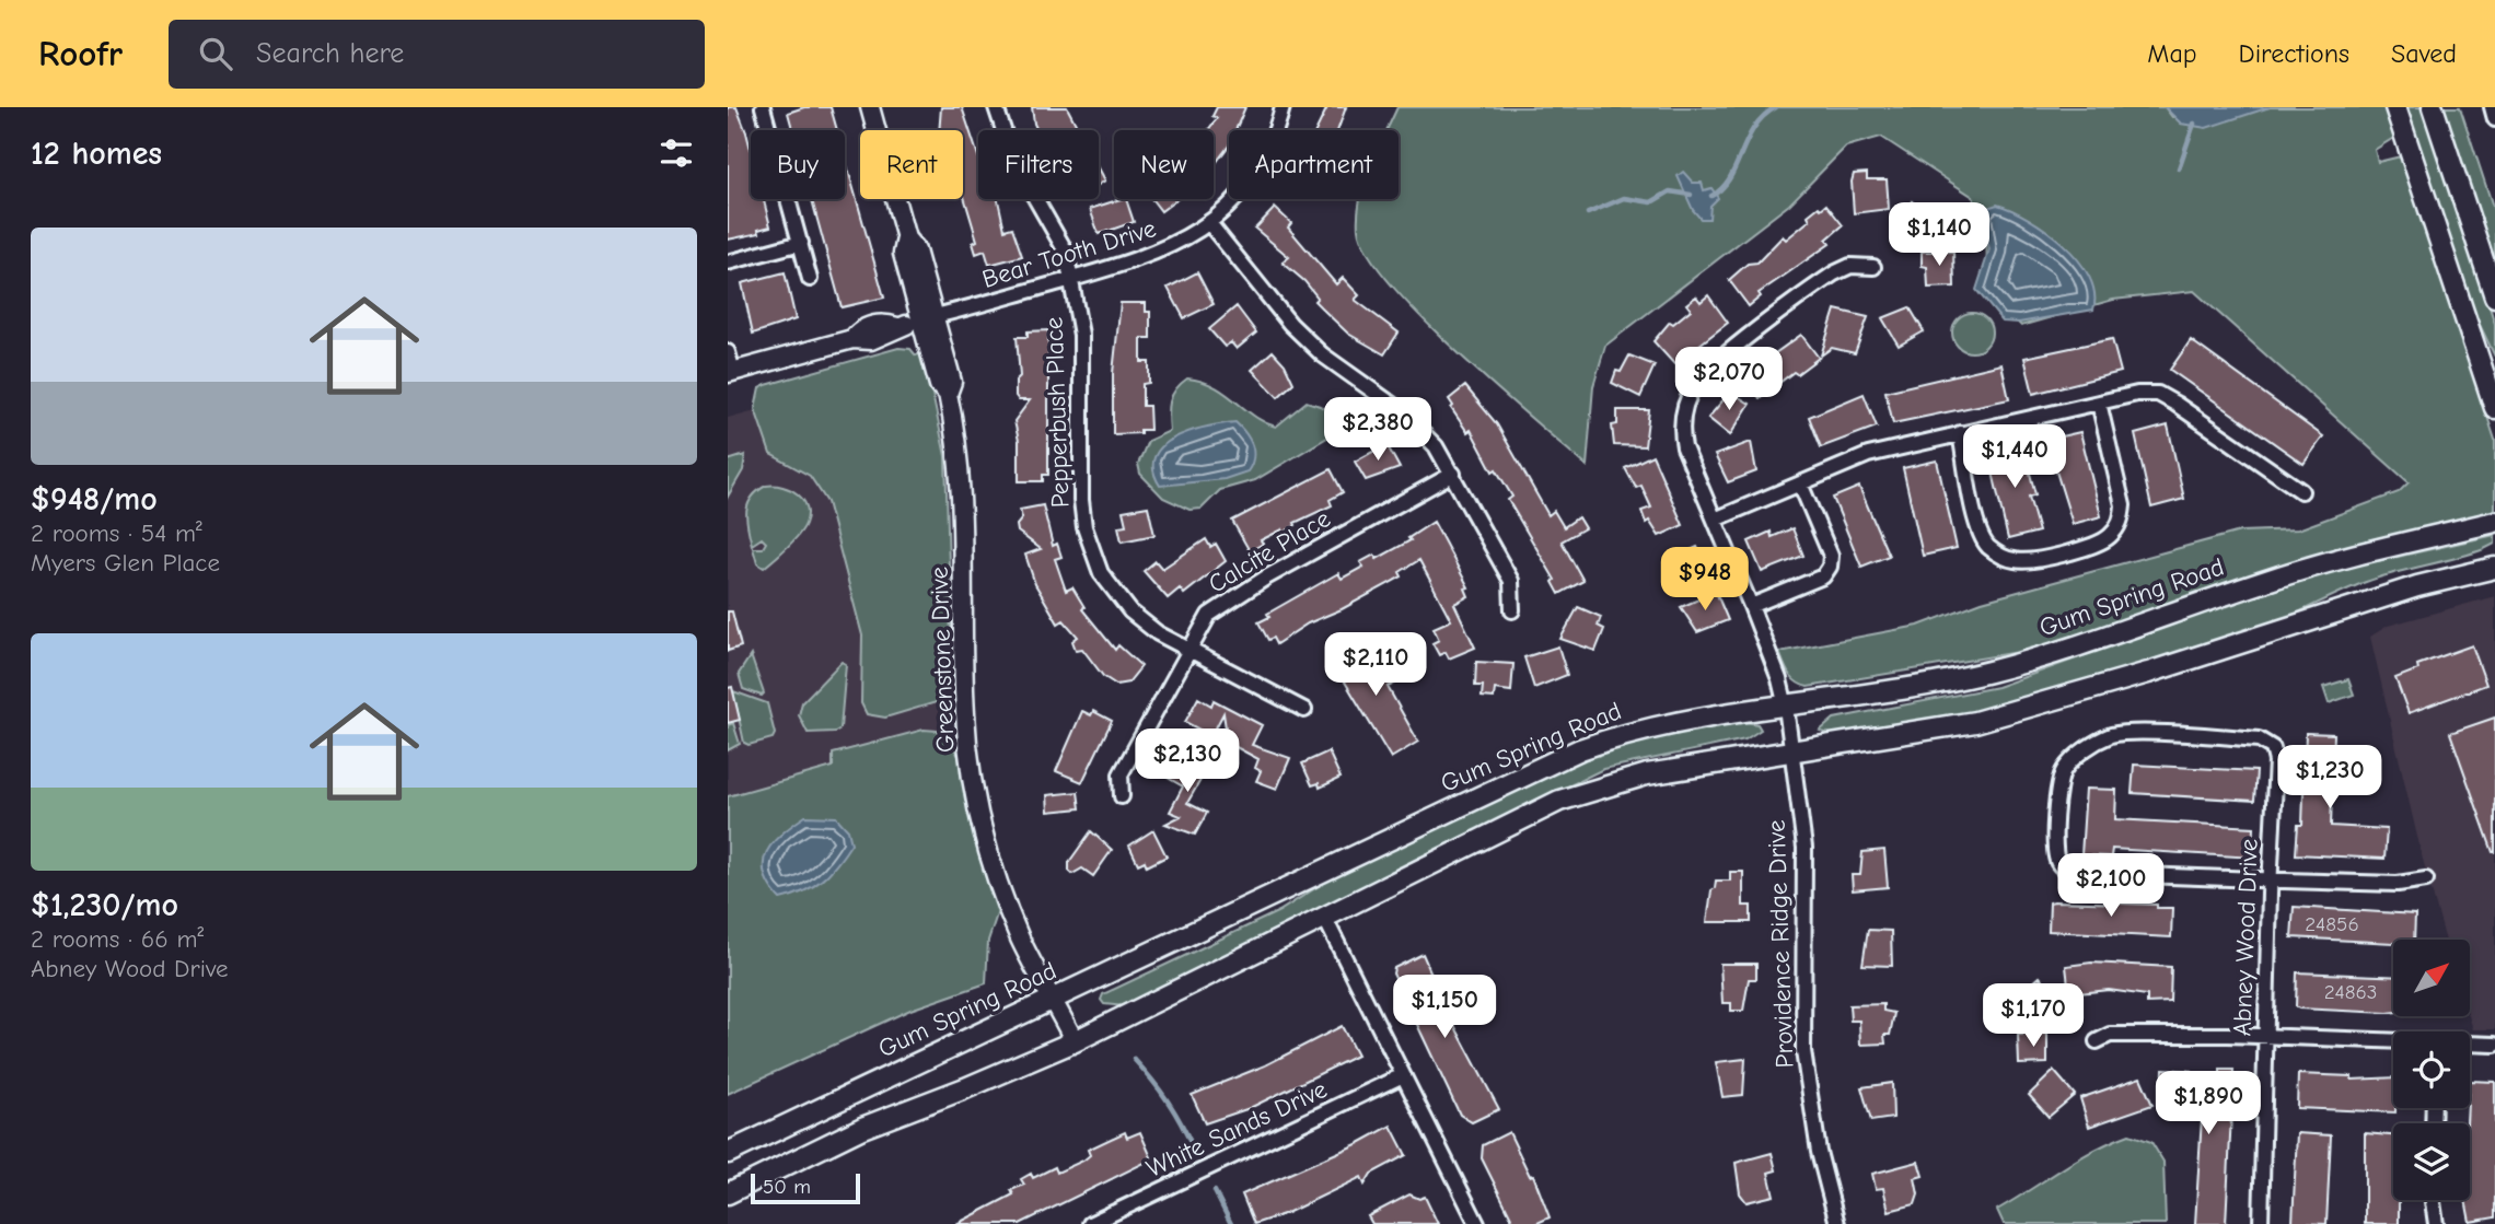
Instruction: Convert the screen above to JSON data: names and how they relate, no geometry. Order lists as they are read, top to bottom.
{
  "streets": {
    "main road": ["Gum Spring Road"],
    "street": [
      "Bear Tooth Drive",
      "Pepperbush Place",
      "Calcite Place",
      "Greenstone Drive",
      "Abney Wood Drive",
      "Providence Ridge Drive",
      "White Sands Drive"
    ]
  },
  "crossings": [
    ["Bear Tooth Drive", "Pepperbush Place"],
    ["Bear Tooth Drive", "Greenstone Drive"],
    ["Pepperbush Place", "Calcite Place"],
    ["Gum Spring Road", "Greenstone Drive"],
    ["Gum Spring Road", "Providence Ridge Drive"]
  ],
  "house_numbers": ["24856", "24863"],
  "scale_bar": "50 m",
  "north": "top right",
  "page": {
    "header": "Roofr",
    "search": "Search here",
    "nav": ["Map", "Directions", "Saved"],
    "heading": "12 homes",
    "chip": [
      "Buy",
      "Rent",
      "Filters",
      "New",
      "Apartment"
    ],
    "list": [
      {
        "name": "$948/mo",
        "note": "2 rooms · 54 m² · Myers Glen Place"
      },
      {
        "name": "$1,230/mo",
        "note": "2 rooms · 66 m² · Abney Wood Drive"
      }
    ],
    "price": [
      "$1,140",
      "$2,070",
      "$2,380",
      "$1,440",
      "$948",
      "$2,110",
      "$2,130",
      "$1,230",
      "$2,100",
      "$1,150",
      "$1,170",
      "$1,890"
    ],
    "scale": "50 m"
  }
}
